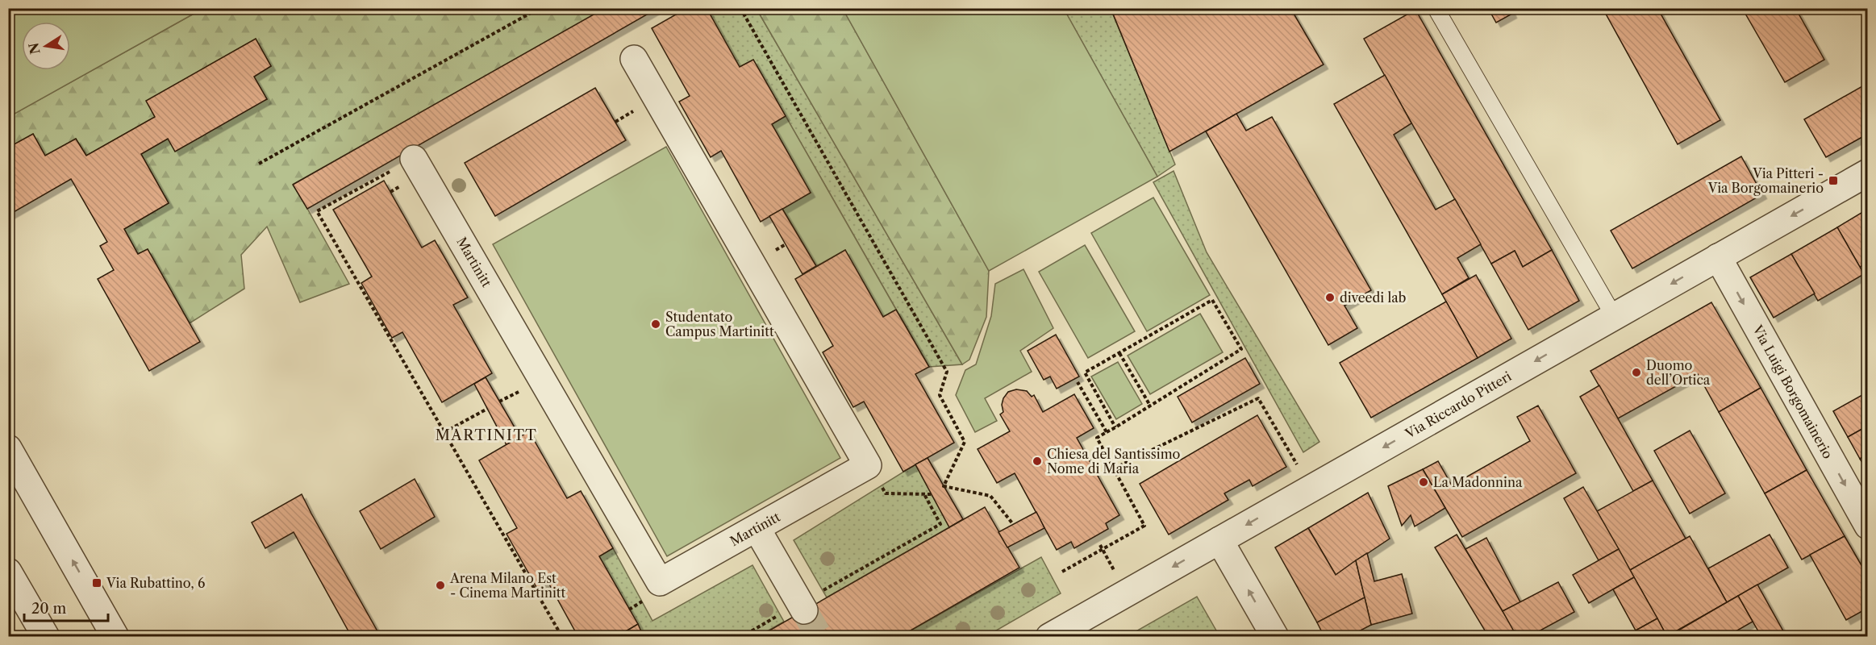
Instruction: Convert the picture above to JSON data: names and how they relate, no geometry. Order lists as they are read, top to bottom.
{
  "streets": {
    "street": ["Martinitt", "Via Luigi Borgomainerio", "Via Riccardo Pitteri"]
  },
  "crossings": [
    ["Via Luigi Borgomainerio", "Via Riccardo Pitteri"]
  ],
  "one_way": ["Via Luigi Borgomainerio", "Via Riccardo Pitteri"],
  "districts": ["MARTINITT"],
  "places": {
    "transit": ["Via Pitteri - Via Borgomainerio", "Via Rubattino, 6"],
    "other": [
      "diveedi lab",
      "Studentato Campus Martinitt",
      "Duomo dell’Ortica",
      "Chiesa del Santissimo Nome di Maria",
      "La Madonnina",
      "Arena Milano Est - Cinema Martinitt"
    ]
  },
  "scale_bar": "20 m",
  "north": "left"
}
